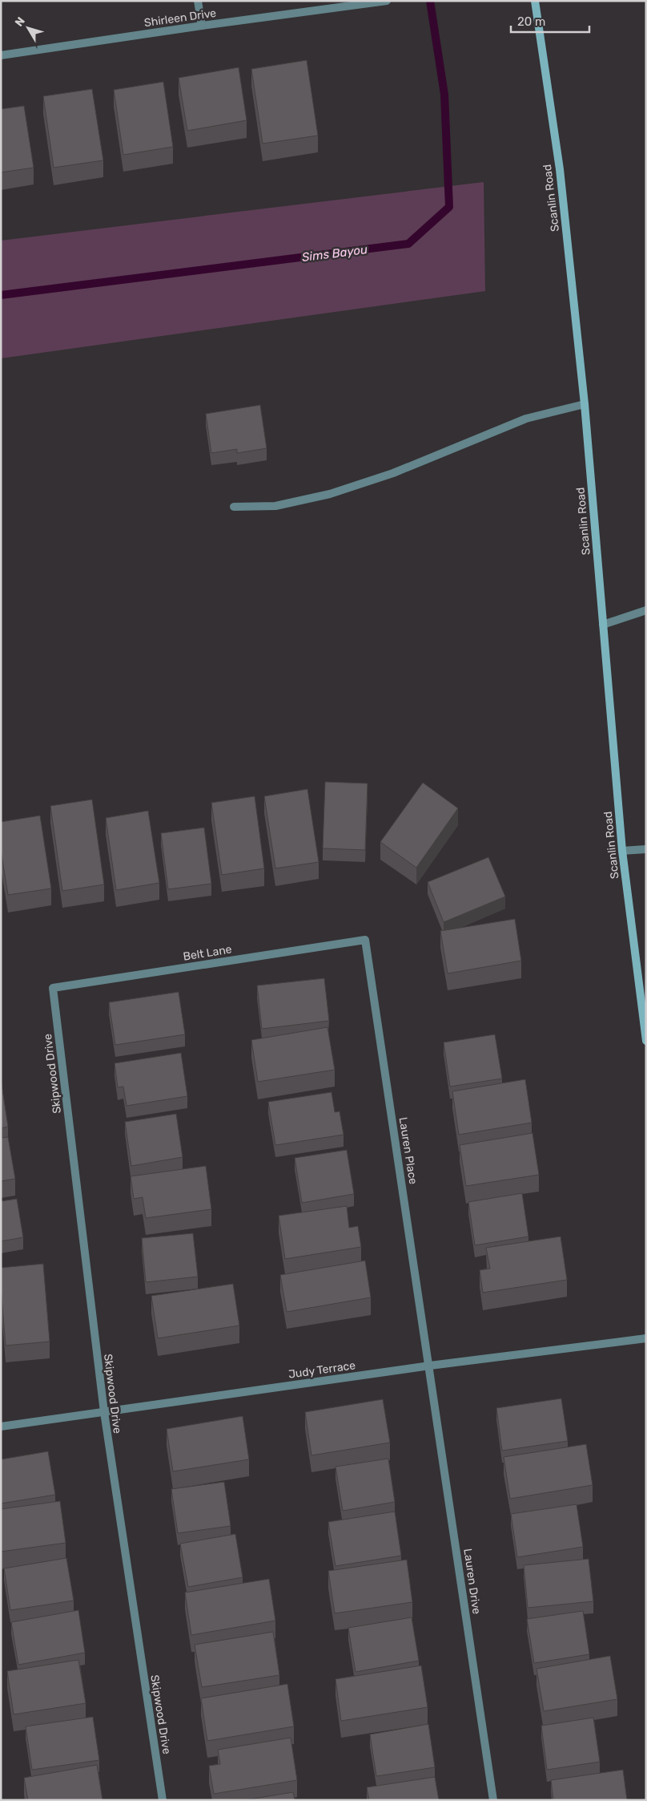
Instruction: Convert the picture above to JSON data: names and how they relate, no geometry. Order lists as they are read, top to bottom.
{
  "streets": {
    "street": [
      "Shirleen Drive",
      "Scanlin Road",
      "Belt Lane",
      "Skipwood Drive",
      "Lauren Place",
      "Judy Terrace",
      "Lauren Drive"
    ]
  },
  "crossings": [
    ["Belt Lane", "Skipwood Drive"],
    ["Belt Lane", "Lauren Place"],
    ["Skipwood Drive", "Judy Terrace"],
    ["Lauren Place", "Judy Terrace"],
    ["Lauren Place", "Lauren Drive"],
    ["Judy Terrace", "Lauren Drive"]
  ],
  "water": ["Sims Bayou"],
  "scale_bar": "20 m",
  "north": "top left"
}
